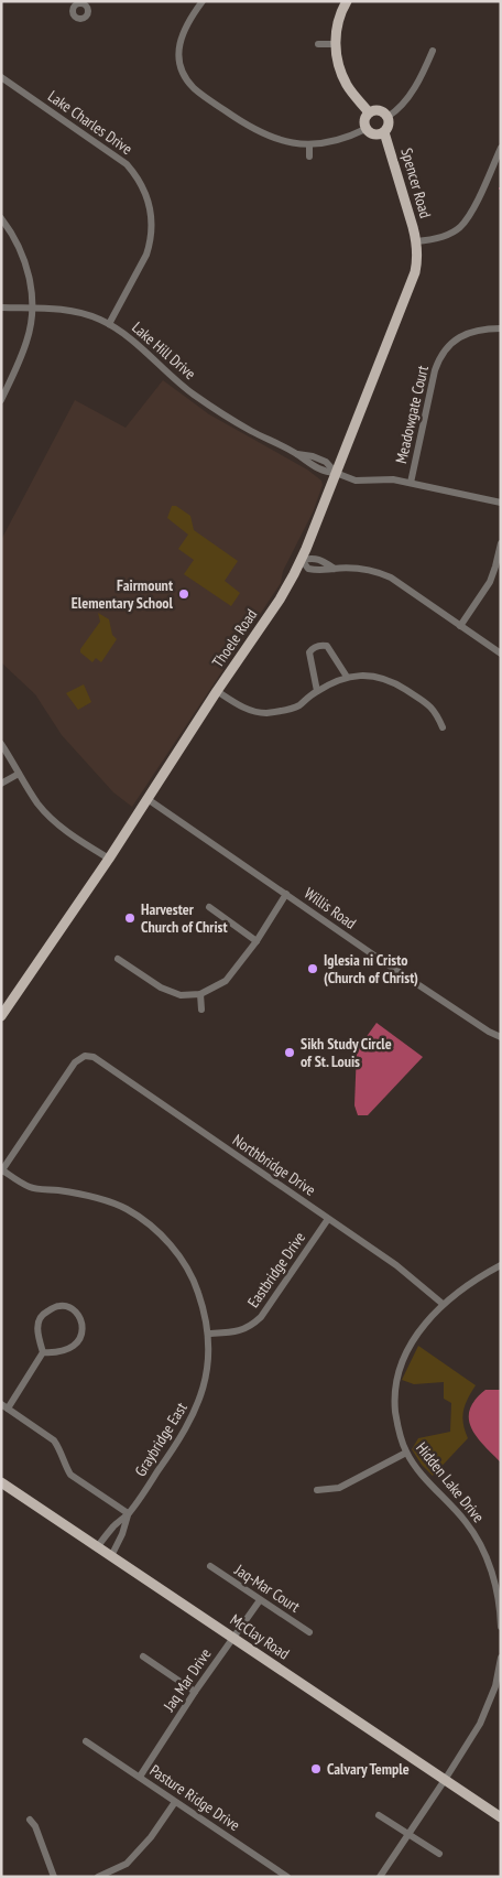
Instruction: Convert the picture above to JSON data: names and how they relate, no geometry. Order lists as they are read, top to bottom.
{
  "streets": {
    "main road": ["Spencer Road", "Thoele Road", "McClay Road"],
    "street": [
      "Lake Charles Drive",
      "Lake Hill Drive",
      "Meadowgate Court",
      "Willis Road",
      "Northbridge Drive",
      "Eastbridge Drive",
      "Graybridge East",
      "Hidden Lake Drive",
      "Jaq-Mar Court",
      "Jaq Mar Drive",
      "Pasture Ridge Drive"
    ]
  },
  "crossings": [
    ["Lake Charles Drive", "Lake Hill Drive"],
    ["Spencer Road", "Thoele Road"],
    ["Lake Hill Drive", "Meadowgate Court"],
    ["Lake Hill Drive", "Thoele Road"],
    ["Thoele Road", "Willis Road"],
    ["Northbridge Drive", "Eastbridge Drive"],
    ["Northbridge Drive", "Graybridge East"],
    ["Northbridge Drive", "Hidden Lake Drive"],
    ["Eastbridge Drive", "Graybridge East"],
    ["Graybridge East", "McClay Road"],
    ["Jaq-Mar Court", "Jaq Mar Drive"],
    ["McClay Road", "Jaq Mar Drive"],
    ["Jaq Mar Drive", "Pasture Ridge Drive"]
  ],
  "places": [
    "Fairmount Elementary School",
    "Harvester Church of Christ",
    "Iglesia ni Cristo (Church of Christ)",
    "Sikh Study Circle of St. Louis",
    "Calvary Temple"
  ]
}
